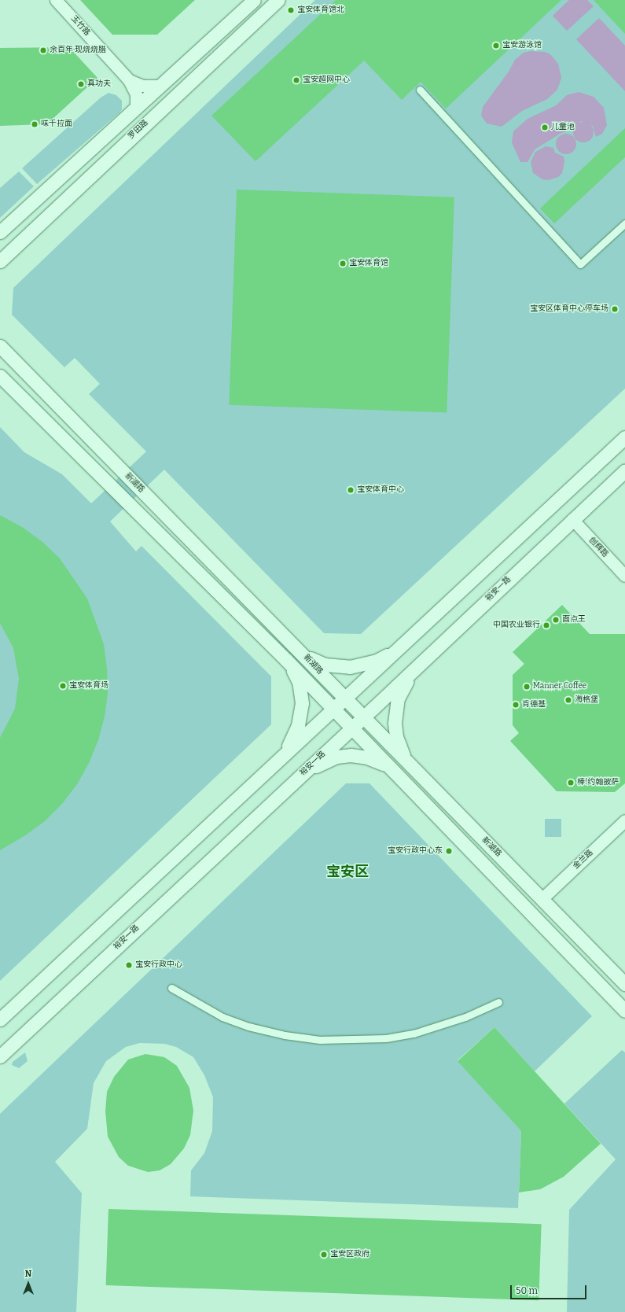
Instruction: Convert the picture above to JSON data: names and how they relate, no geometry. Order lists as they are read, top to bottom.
{
  "streets": {
    "main road": ["罗田路", "新湖路", "裕安一路"],
    "street": ["玉竹路", "创辉路", "金兰路"]
  },
  "crossings": [
    ["新湖路", "裕安一路"],
    ["新湖路", "金兰路"],
    ["创辉路", "裕安一路"]
  ],
  "districts": ["宝安区"],
  "places": [
    "宝安体育馆北",
    "宝安游泳馆",
    "余百年·现烧烧腊",
    "宝安超网中心",
    "真功夫",
    "味千拉面",
    "儿童池",
    "宝安体育馆",
    "宝安区体育中心停车场",
    "宝安体育中心",
    "面点王",
    "中国农业银行",
    "宝安体育场",
    "Manner Coffee",
    "海格堡",
    "肯德基",
    "棒!约翰披萨",
    "宝安行政中心东",
    "宝安行政中心",
    "宝安区政府"
  ],
  "scale_bar": "50 m",
  "north": "top"
}
